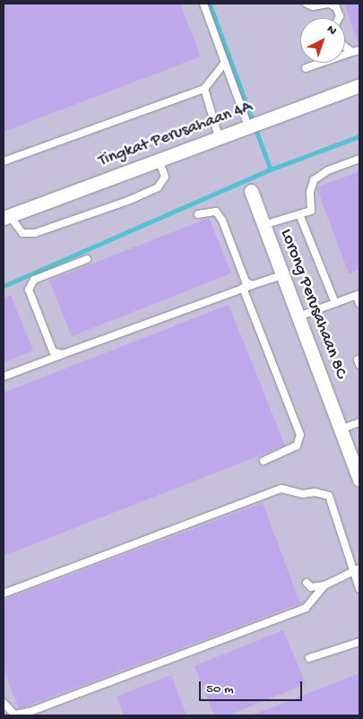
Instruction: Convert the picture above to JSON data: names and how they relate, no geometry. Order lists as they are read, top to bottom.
{
  "streets": {
    "street": ["Tingkat Perusahaan 4A", "Lorong Perusahaan 8C"]
  },
  "scale_bar": "50 m",
  "north": "top right"
}
